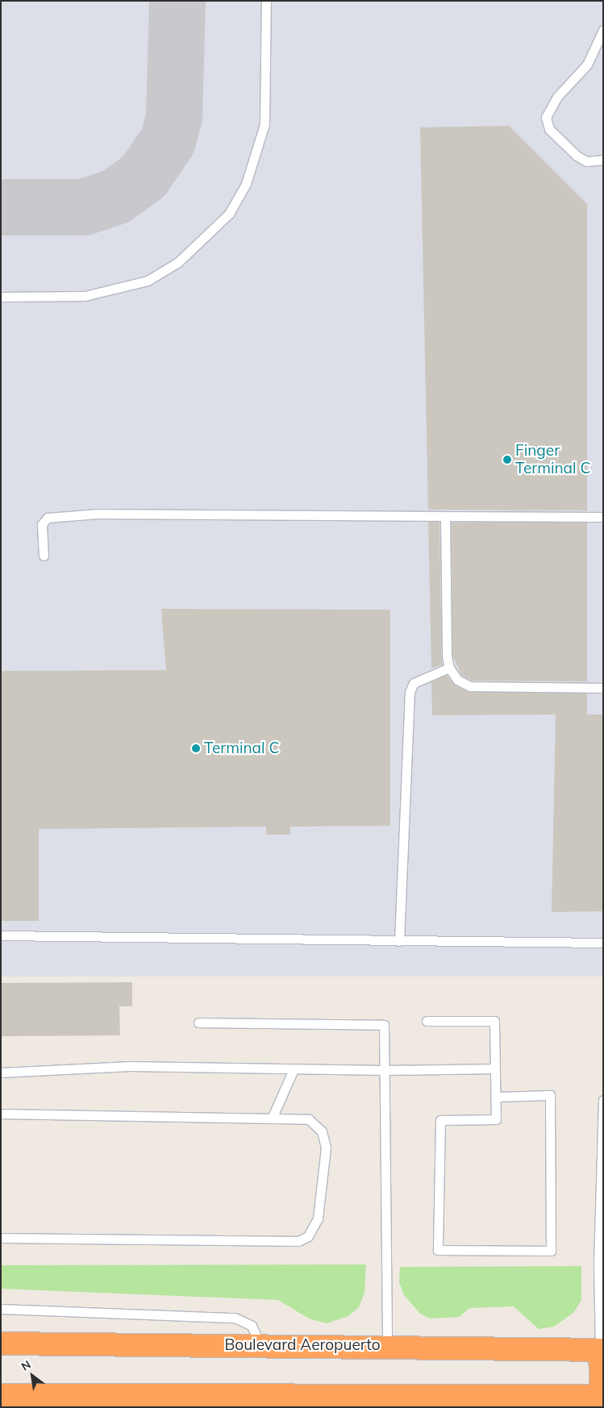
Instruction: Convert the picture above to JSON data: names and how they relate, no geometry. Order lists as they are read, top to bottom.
{
  "streets": {
    "highway": ["Boulevard Aeropuerto"]
  },
  "places": ["Finger Terminal C", "Terminal C"],
  "north": "top left"
}
